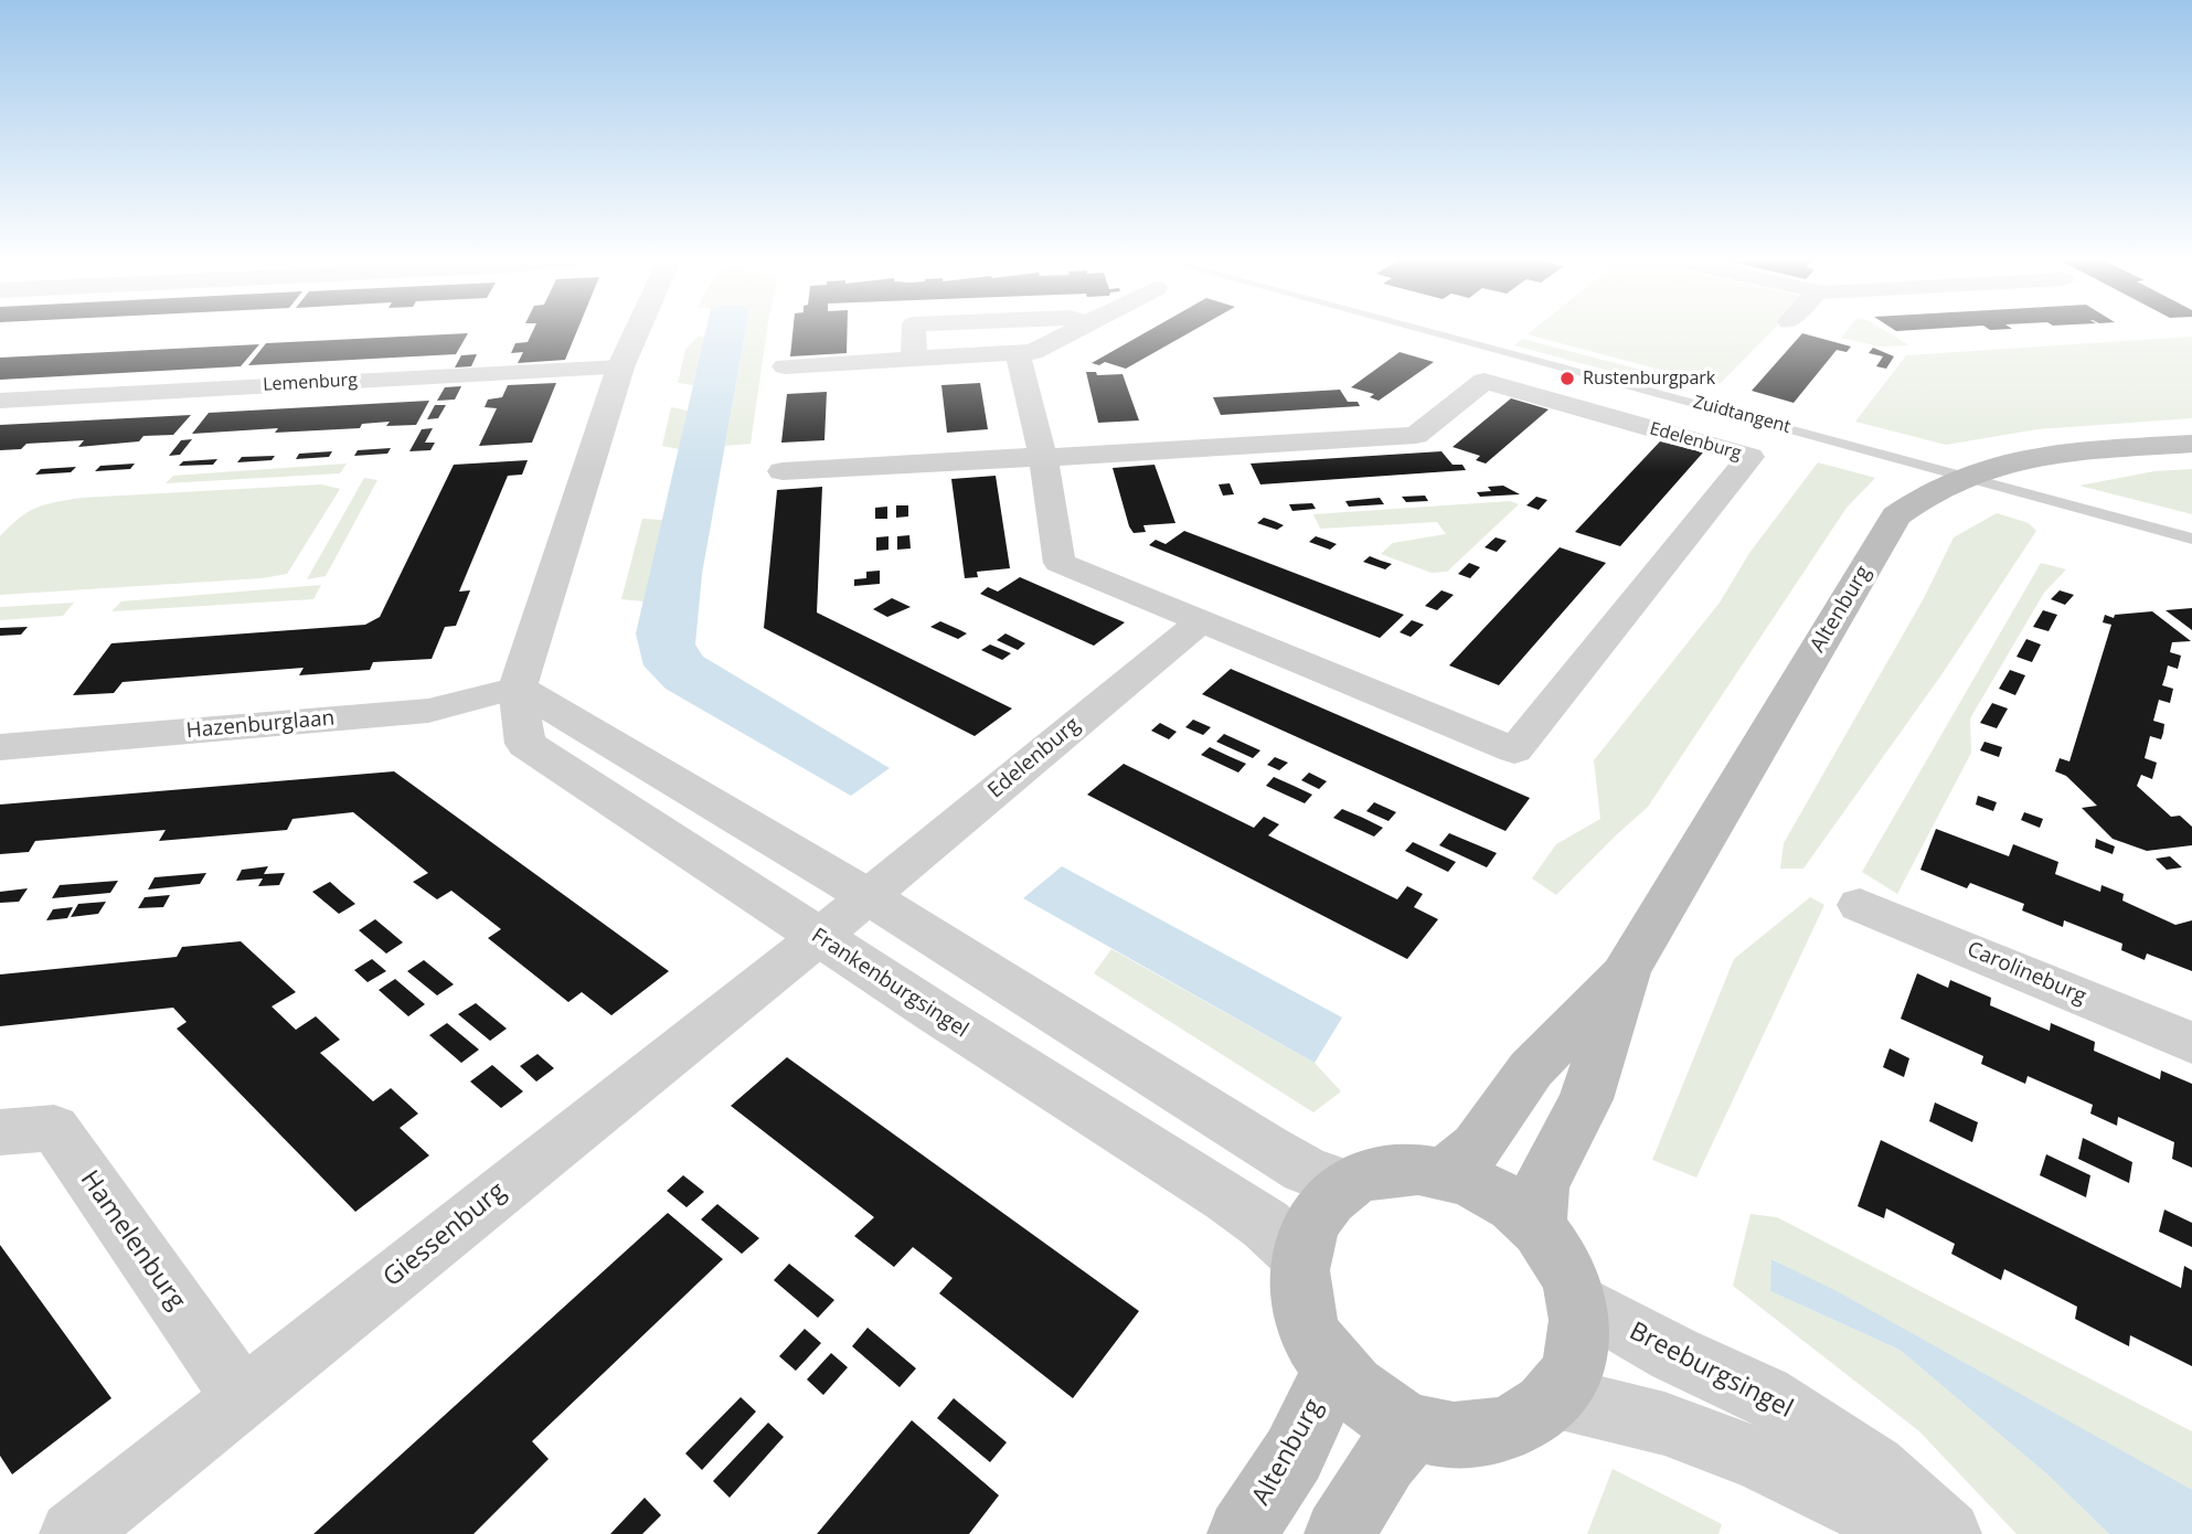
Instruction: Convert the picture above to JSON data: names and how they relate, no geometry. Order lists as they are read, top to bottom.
{
  "streets": {
    "main road": ["Altenburg"],
    "street": [
      "Lemenburg",
      "Edelenburg",
      "Hazenburglaan",
      "Carolineburg",
      "Frankenburgsingel",
      "Giessenburg",
      "Hamelenburg",
      "Breeburgsingel"
    ],
    "lane": ["Zuidtangent"]
  },
  "crossings": [
    ["Lemenburg", "Frankenburgsingel"],
    ["Edelenburg", "Frankenburgsingel"],
    ["Edelenburg", "Giessenburg"],
    ["Altenburg", "Frankenburgsingel"],
    ["Altenburg", "Breeburgsingel"],
    ["Hazenburglaan", "Frankenburgsingel"],
    ["Frankenburgsingel", "Giessenburg"],
    ["Frankenburgsingel", "Breeburgsingel"],
    ["Giessenburg", "Hamelenburg"]
  ],
  "places": ["Rustenburgpark"]
}
